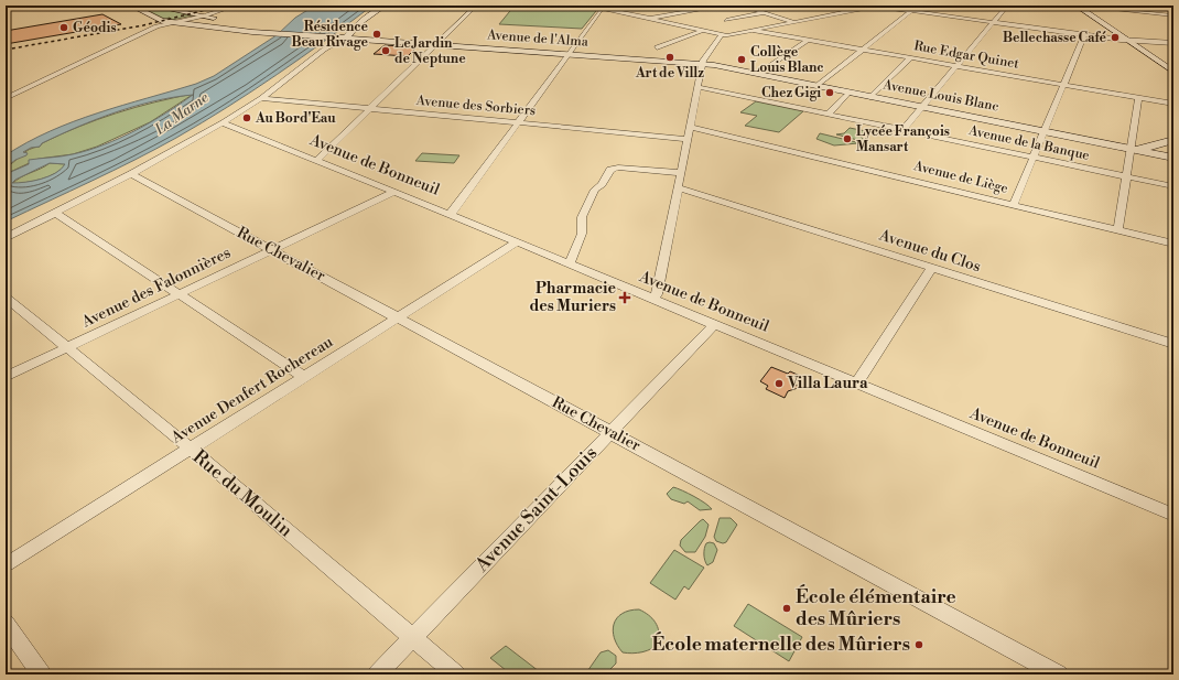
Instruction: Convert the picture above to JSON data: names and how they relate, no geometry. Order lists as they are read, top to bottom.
{
  "streets": {
    "main road": ["Avenue de l'Alma", "Avenue Louis Blanc"],
    "street": [
      "Rue Edgar Quinet",
      "Avenue des Sorbiers",
      "Avenue de la Banque",
      "Avenue de Bonneuil",
      "Avenue de Liège",
      "Avenue du Clos",
      "Rue Chevalier",
      "Avenue des Falonnières",
      "Avenue Denfert Rochereau",
      "Rue du Moulin",
      "Avenue Saint-Louis"
    ]
  },
  "crossings": [
    ["Avenue de l'Alma", "Avenue Louis Blanc"],
    ["Avenue de Bonneuil", "Avenue des Falonnières"],
    ["Avenue de Bonneuil", "Avenue Denfert Rochereau"],
    ["Avenue de Bonneuil", "Avenue Saint-Louis"],
    ["Rue Chevalier", "Avenue des Falonnières"],
    ["Rue Chevalier", "Avenue Denfert Rochereau"],
    ["Rue Chevalier", "Avenue Saint-Louis"],
    ["Avenue des Falonnières", "Rue du Moulin"],
    ["Avenue Denfert Rochereau", "Rue du Moulin"],
    ["Rue du Moulin", "Avenue Saint-Louis"]
  ],
  "water": ["La Marne"],
  "places": {
    "other": [
      "Géodis",
      "Résidence Beau Rivage",
      "Bellechasse Café",
      "Le Jardin de Neptune",
      "Art de Villz",
      "Collège Louis Blanc",
      "Chez Gigi",
      "Au Bord'Eau",
      "Lycée François Mansart",
      "Villa Laura",
      "École élémentaire des Mûriers",
      "École maternelle des Mûriers"
    ],
    "health": ["Pharmacie des Muriers"]
  }
}
